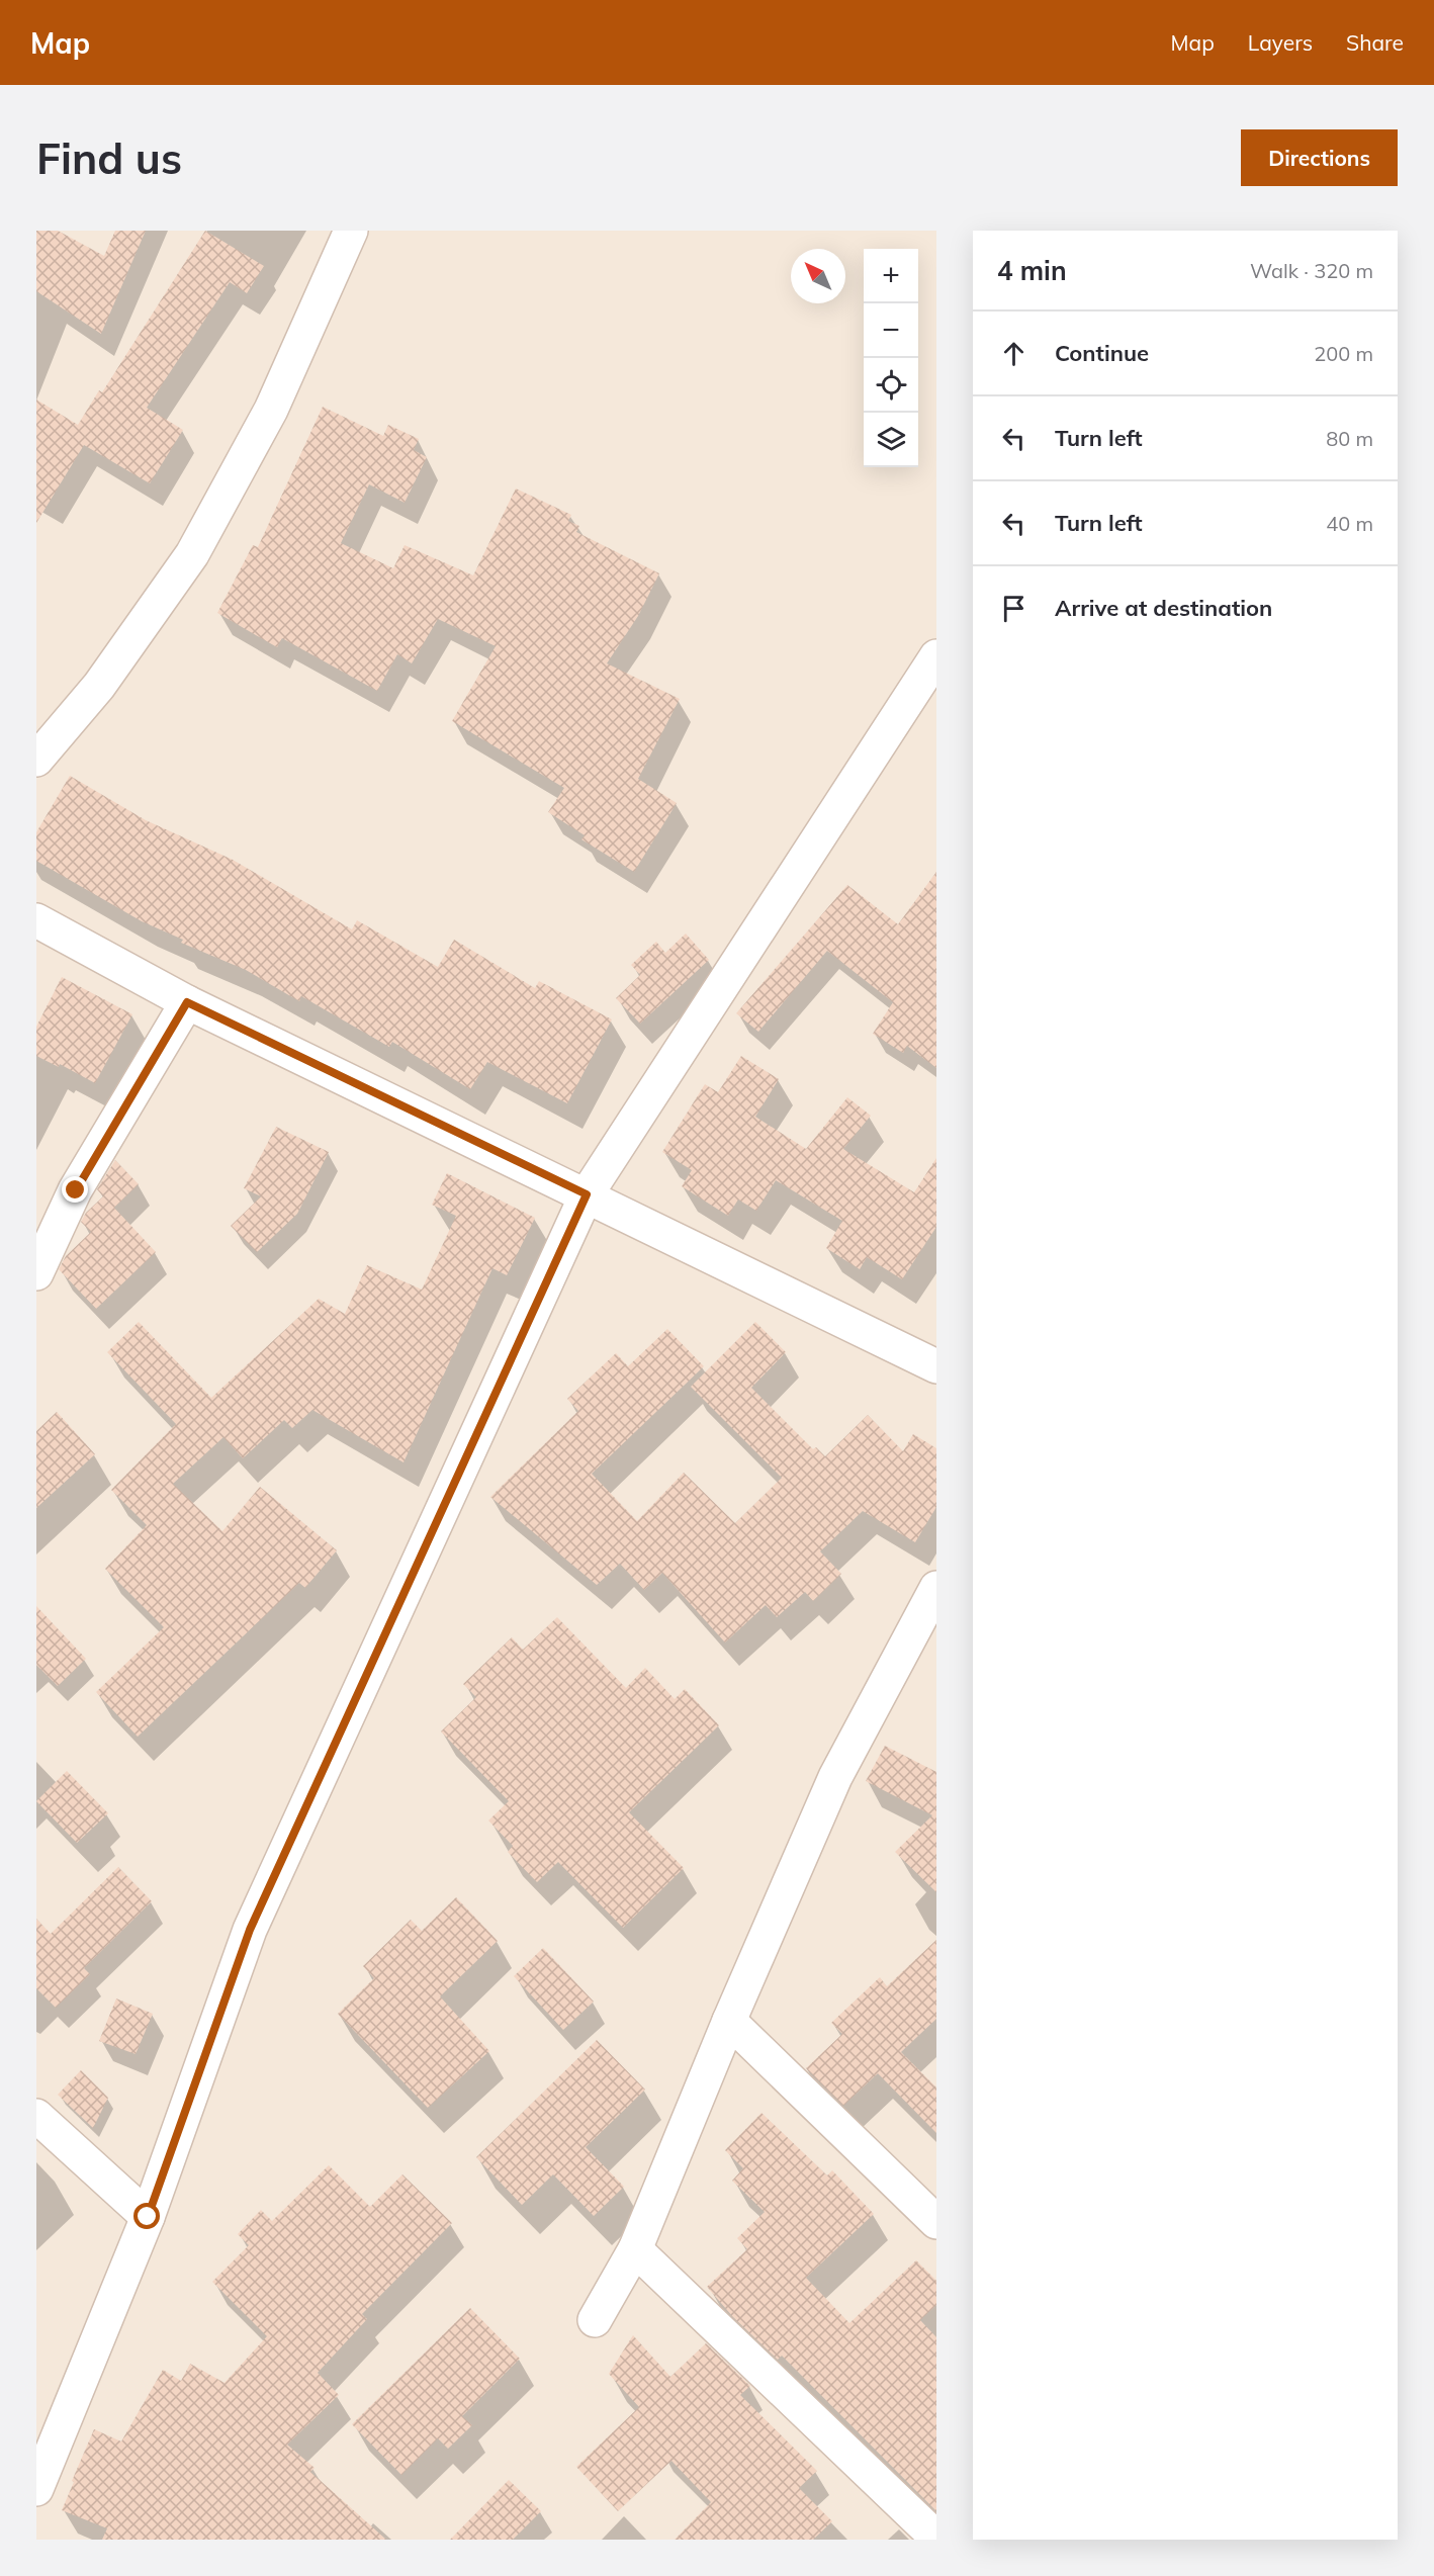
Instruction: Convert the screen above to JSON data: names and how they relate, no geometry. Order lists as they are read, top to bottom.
{
  "north": "top left",
  "page": {
    "header": "Map",
    "nav": ["Map", "Layers", "Share"],
    "buttons": "Directions",
    "title": "Find us",
    "heading": ["4 min", "Walk · 320 m"],
    "map_buttons": ["+", "−"],
    "list": [
      ["Continue", "200 m"],
      ["Turn left", "80 m"],
      ["Turn left", "40 m"],
      "Arrive at destination"
    ]
  }
}
